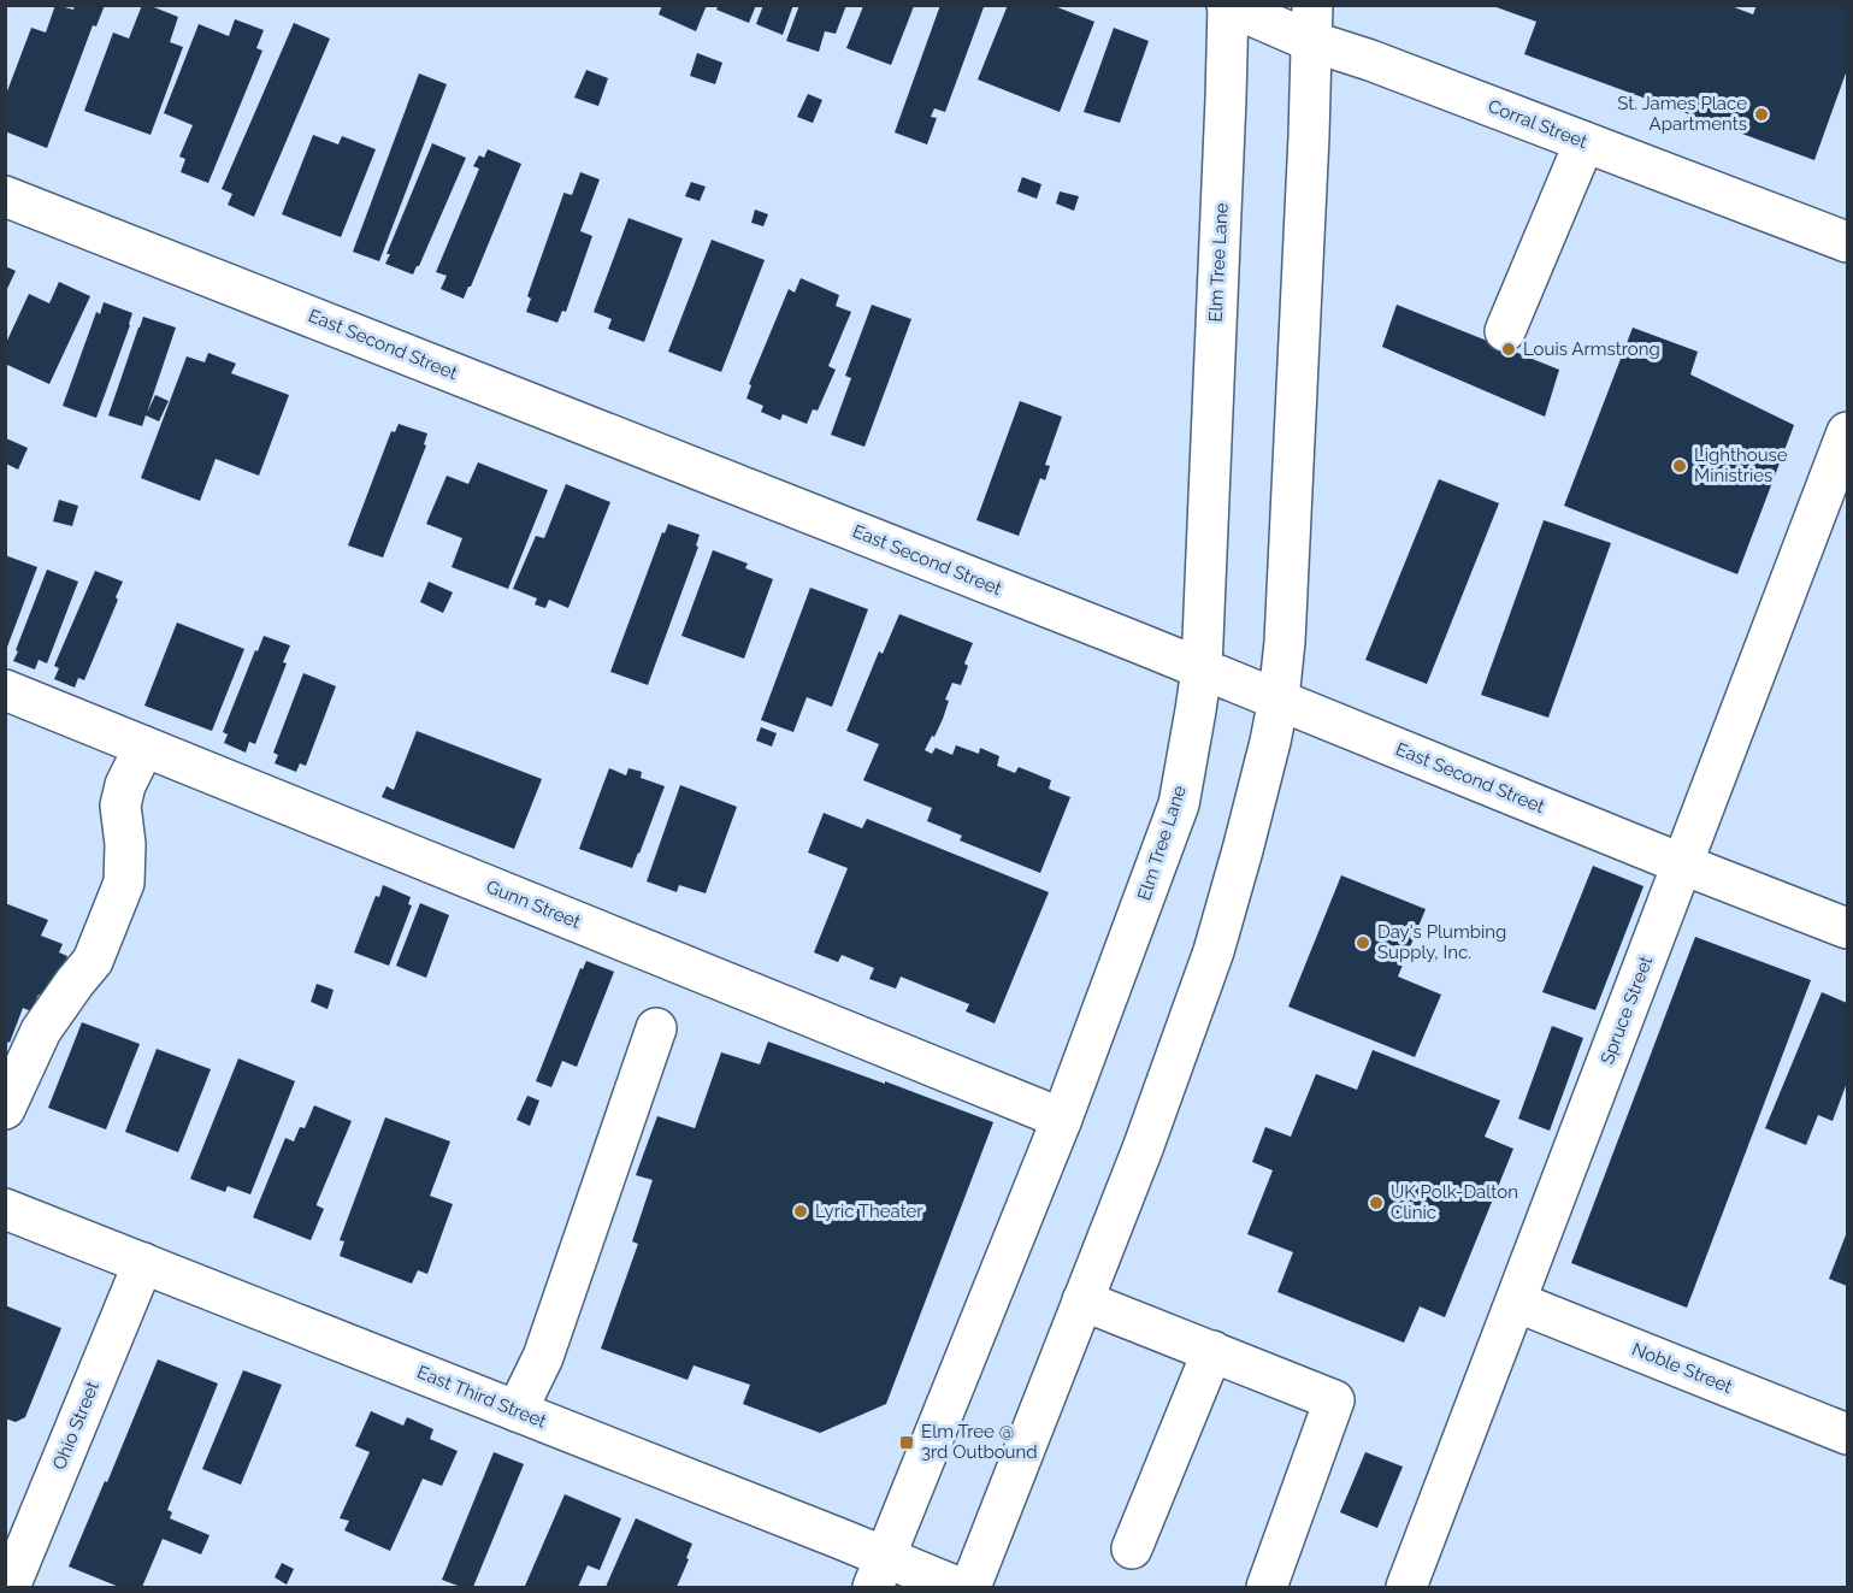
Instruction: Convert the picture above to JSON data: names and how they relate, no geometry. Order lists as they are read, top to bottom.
{
  "streets": {
    "street": [
      "Corral Street",
      "Elm Tree Lane",
      "East Second Street",
      "Gunn Street",
      "Spruce Street",
      "Noble Street",
      "East Third Street",
      "Ohio Street"
    ]
  },
  "crossings": [
    ["Corral Street", "Elm Tree Lane"],
    ["Elm Tree Lane", "East Second Street"],
    ["Elm Tree Lane", "Gunn Street"],
    ["Elm Tree Lane", "East Third Street"],
    ["East Second Street", "Spruce Street"],
    ["Spruce Street", "Noble Street"],
    ["East Third Street", "Ohio Street"]
  ],
  "places": {
    "other": [
      "St. James Place Apartments",
      "Louis Armstrong",
      "Lighthouse Ministries",
      "Day's Plumbing Supply, Inc.",
      "UK Polk-Dalton Clinic",
      "Lyric Theater"
    ],
    "transit": ["Elm Tree @ 3rd Outbound"]
  }
}
